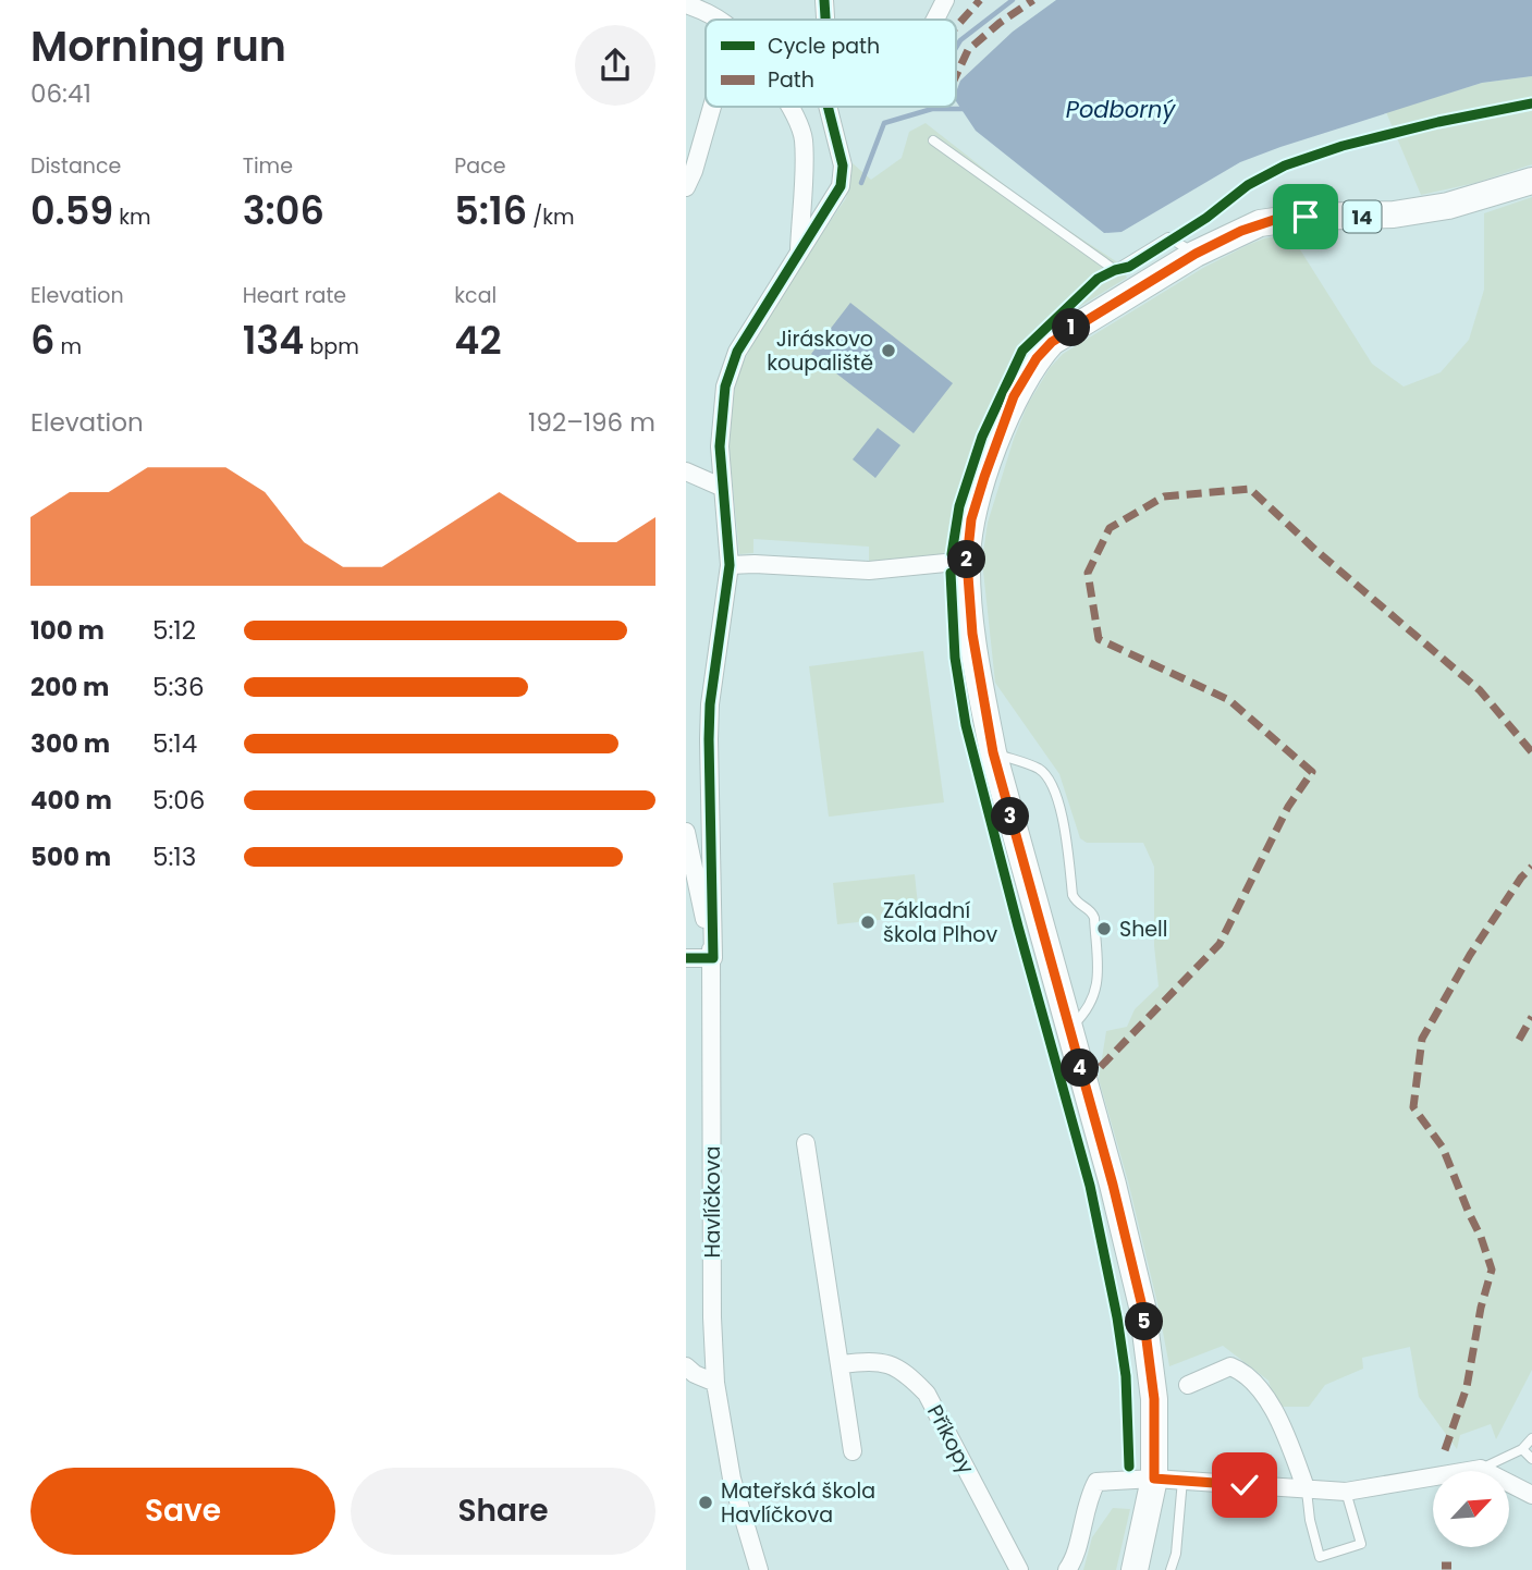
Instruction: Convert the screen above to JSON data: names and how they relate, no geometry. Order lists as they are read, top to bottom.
{
  "streets": {
    "main road": ["14"],
    "street": ["Havlíčkova", "Příkopy"]
  },
  "water": ["Podborný"],
  "places": [
    "Jiráskovo koupaliště",
    "Základní škola Plhov",
    "Shell",
    "Mateřská škola Havlíčkova"
  ],
  "legend": ["Cycle path", "Path"],
  "north": "top right",
  "page": {
    "heading": ["Morning run", "06:41"],
    "stats": [
      ["Distance", "0.59 km"],
      ["Time", "3:06"],
      ["Pace", "5:16 /km"],
      ["Elevation", "6 m"],
      ["Heart rate", "134 bpm"],
      ["kcal", "42"]
    ],
    "pins": [
      "1",
      "2",
      "3",
      "4",
      "5"
    ],
    "chart": ["Elevation", "192–196 m"],
    "list": [
      {
        "name": "100 m",
        "note": "5:12"
      },
      {
        "name": "200 m",
        "note": "5:36"
      },
      {
        "name": "300 m",
        "note": "5:14"
      },
      {
        "name": "400 m",
        "note": "5:06"
      },
      {
        "name": "500 m",
        "note": "5:13"
      }
    ],
    "buttons": ["Save", "Share"]
  }
}
